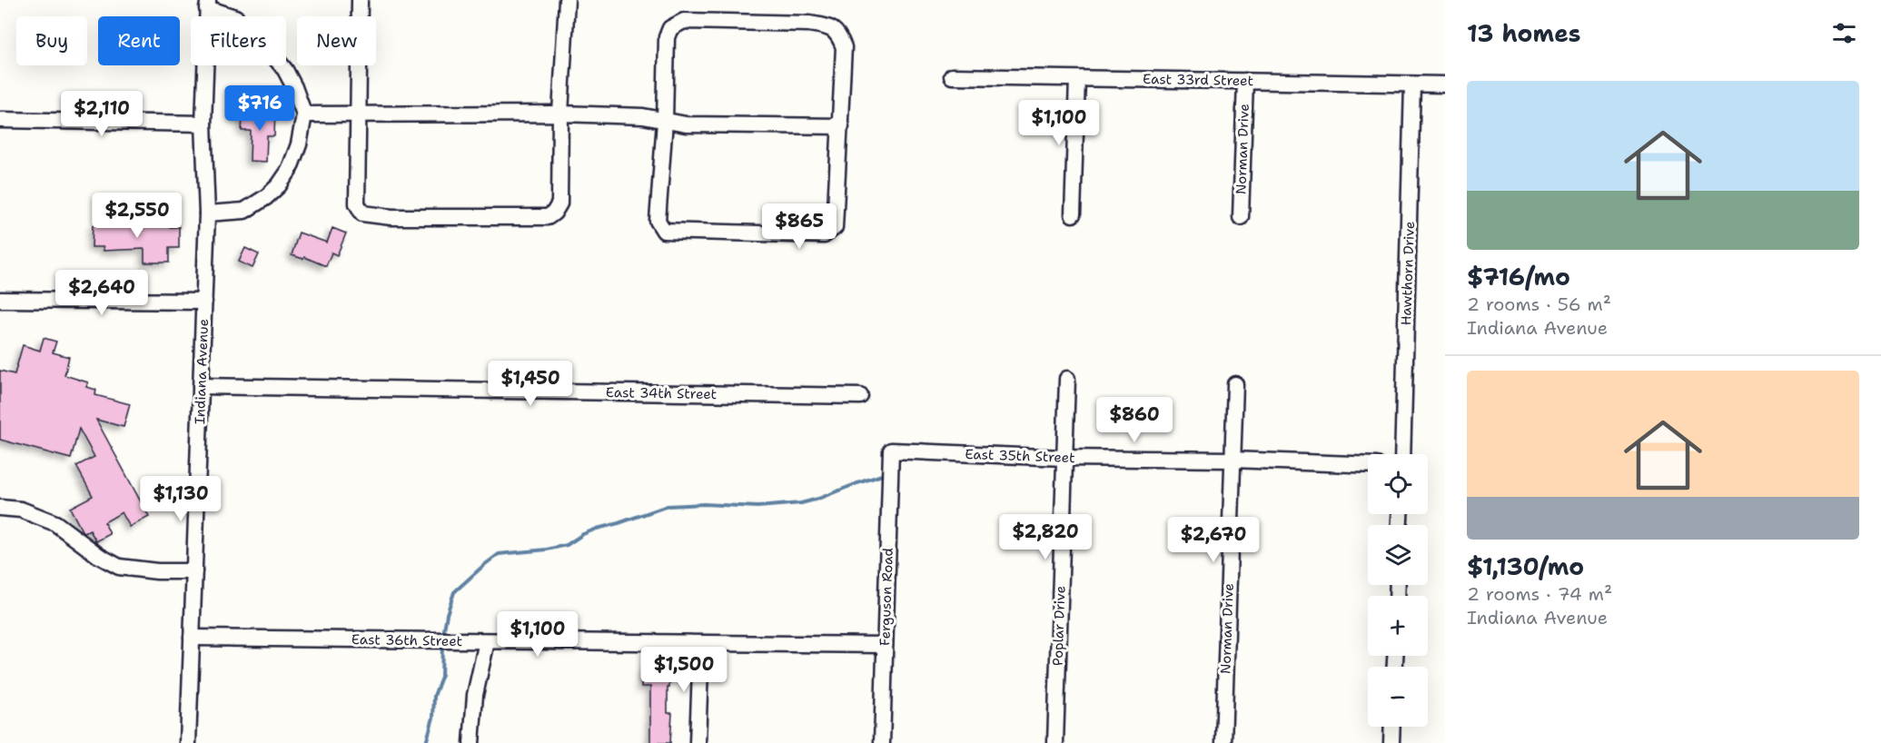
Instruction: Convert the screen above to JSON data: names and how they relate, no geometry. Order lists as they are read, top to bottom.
{
  "streets": {
    "street": [
      "East 33rd Street",
      "Norman Drive",
      "Hawthorn Drive",
      "Indiana Avenue",
      "East 34th Street",
      "East 35th Street",
      "Ferguson Road",
      "Poplar Drive",
      "East 36th Street"
    ]
  },
  "crossings": [
    ["East 33rd Street", "Norman Drive"],
    ["East 33rd Street", "Hawthorn Drive"],
    ["Norman Drive", "East 35th Street"],
    ["Indiana Avenue", "East 34th Street"],
    ["Indiana Avenue", "East 36th Street"],
    ["East 35th Street", "Ferguson Road"],
    ["East 35th Street", "Poplar Drive"],
    ["Ferguson Road", "East 36th Street"]
  ],
  "page": {
    "heading": "13 homes",
    "chip": [
      "Buy",
      "Rent",
      "Filters",
      "New"
    ],
    "list": [
      {
        "name": "$716/mo",
        "note": "2 rooms · 56 m² · Indiana Avenue"
      },
      {
        "name": "$1,130/mo",
        "note": "2 rooms · 74 m² · Indiana Avenue"
      }
    ],
    "price": [
      "$716",
      "$2,110",
      "$1,100",
      "$2,550",
      "$865",
      "$2,640",
      "$1,450",
      "$860",
      "$1,130",
      "$2,820",
      "$2,670",
      "$1,100",
      "$1,500"
    ],
    "map_buttons": ["+", "−"]
  }
}
